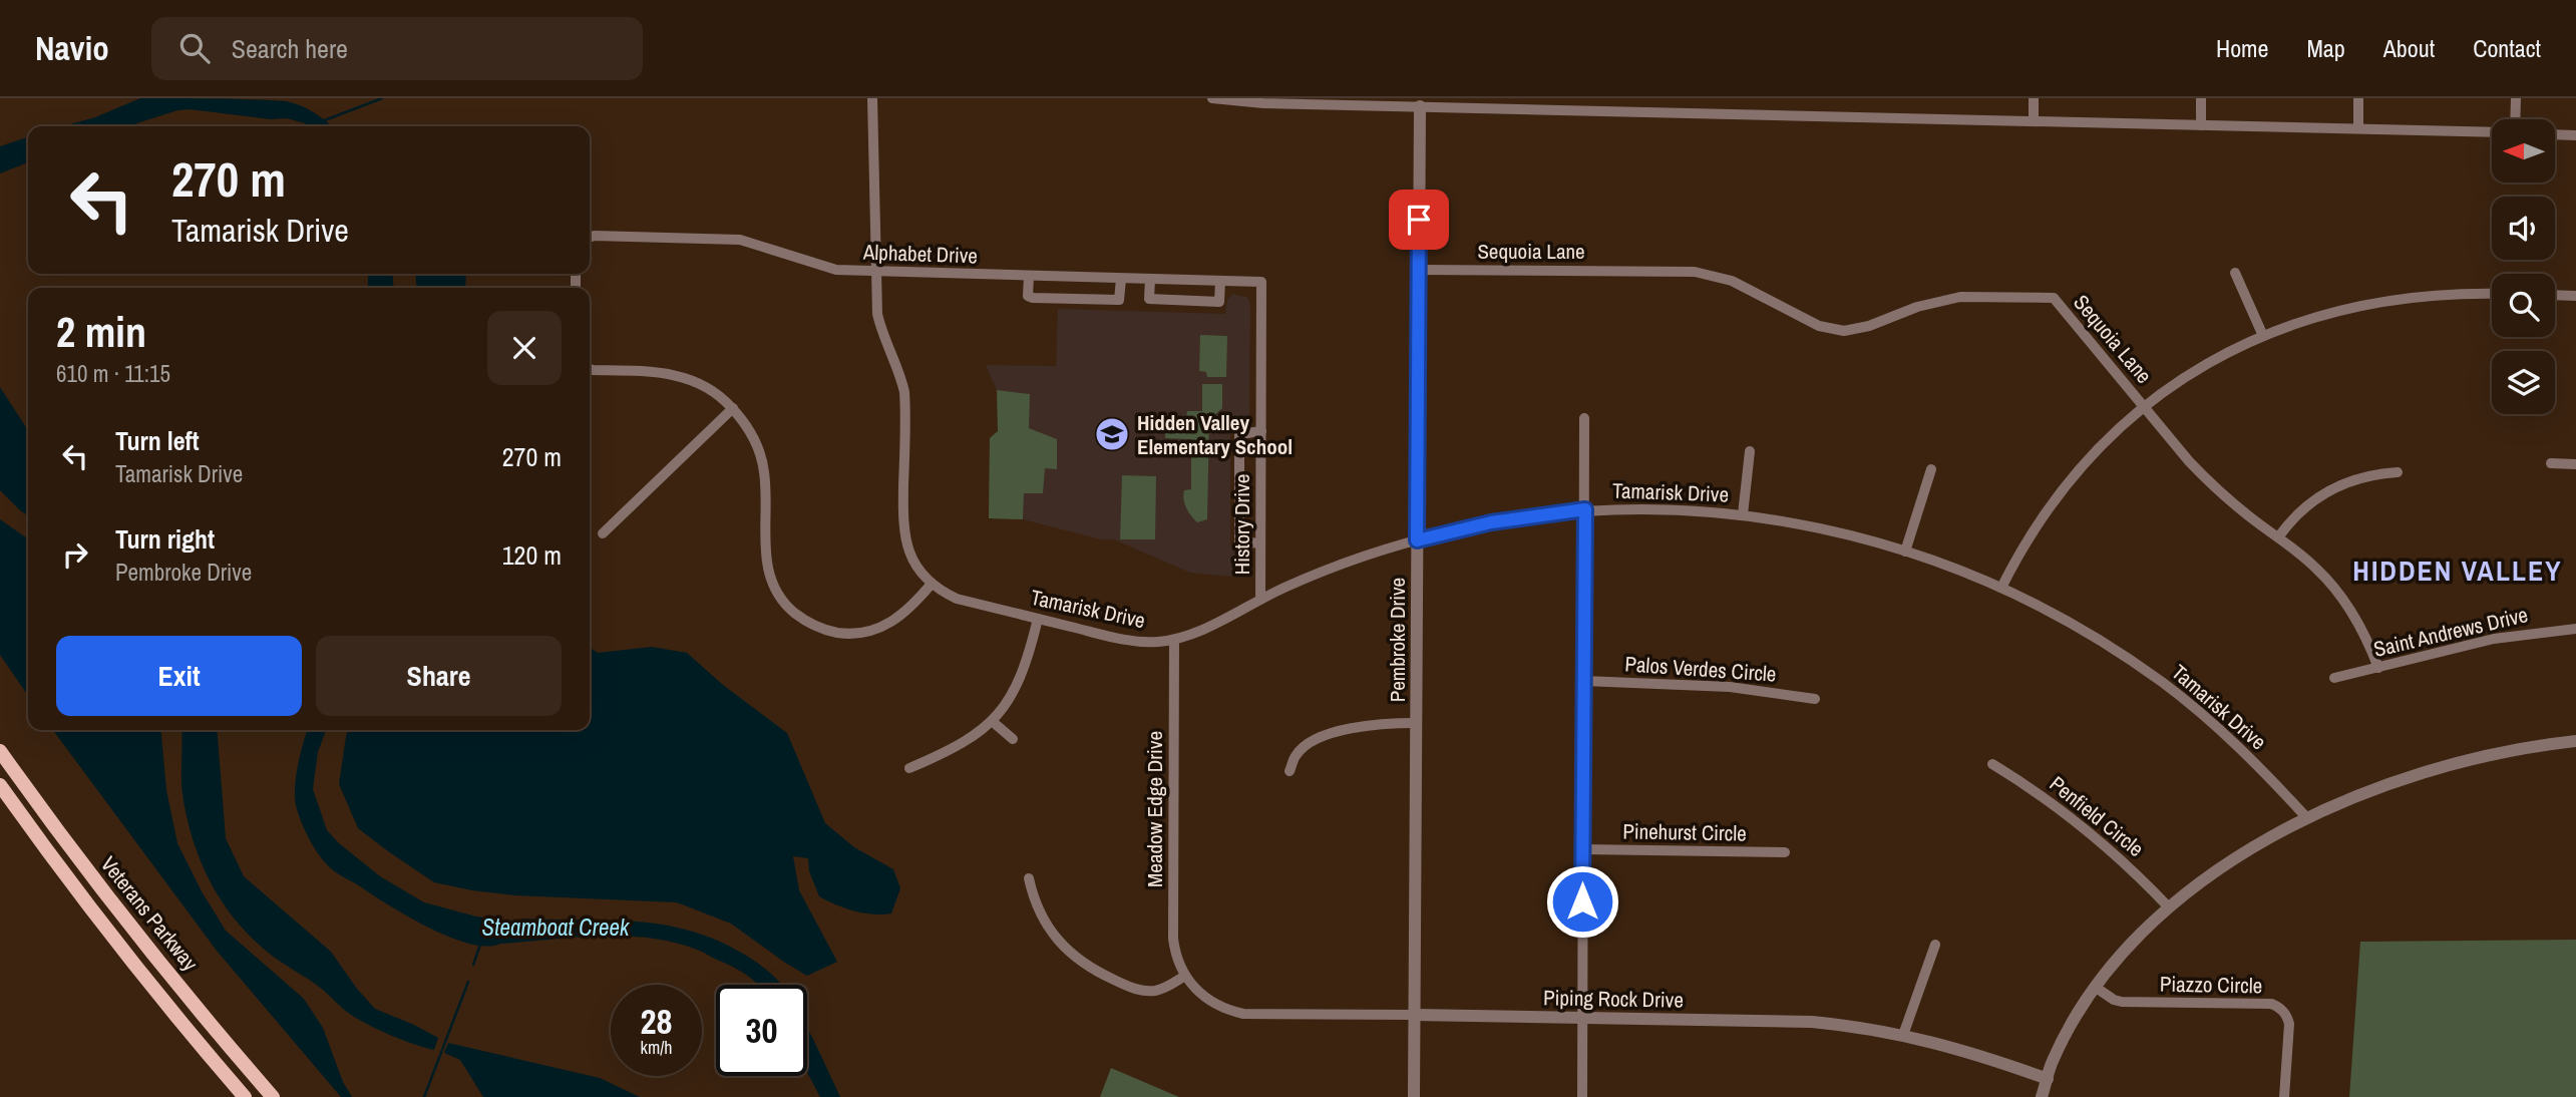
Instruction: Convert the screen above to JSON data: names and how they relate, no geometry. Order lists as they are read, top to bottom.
{
  "streets": {
    "main road": ["Veterans Parkway"],
    "street": [
      "Sequoia Lane",
      "Alphabet Drive",
      "Tamarisk Drive",
      "History Drive",
      "Saint Andrews Drive",
      "Pembroke Drive",
      "Palos Verdes Circle",
      "Meadow Edge Drive",
      "Penfield Circle",
      "Pinehurst Circle",
      "Piazzo Circle",
      "Piping Rock Drive"
    ]
  },
  "crossings": [
    ["Sequoia Lane", "Saint Andrews Drive"],
    ["Sequoia Lane", "Pembroke Drive"],
    ["Alphabet Drive", "History Drive"],
    ["Tamarisk Drive", "History Drive"],
    ["Tamarisk Drive", "Pembroke Drive"],
    ["Tamarisk Drive", "Meadow Edge Drive"],
    ["Pembroke Drive", "Piping Rock Drive"],
    ["Meadow Edge Drive", "Piping Rock Drive"]
  ],
  "districts": ["HIDDEN VALLEY"],
  "water": ["Steamboat Creek"],
  "places": {
    "school or university": ["Hidden Valley Elementary School"]
  },
  "north": "left",
  "page": {
    "header": "Navio",
    "search": "Search here",
    "nav": [
      "Home",
      "Map",
      "About",
      "Contact"
    ],
    "turn": ["270 m", "Tamarisk Drive"],
    "heading": ["2 min", "610 m · 11:15"],
    "list": [
      {
        "name": "Turn left",
        "note": "Tamarisk Drive",
        "value": "270 m"
      },
      {
        "name": "Turn right",
        "note": "Pembroke Drive",
        "value": "120 m"
      }
    ],
    "buttons": ["Exit", "Share"],
    "speed": "28 km/h",
    "limit": "30"
  }
}
